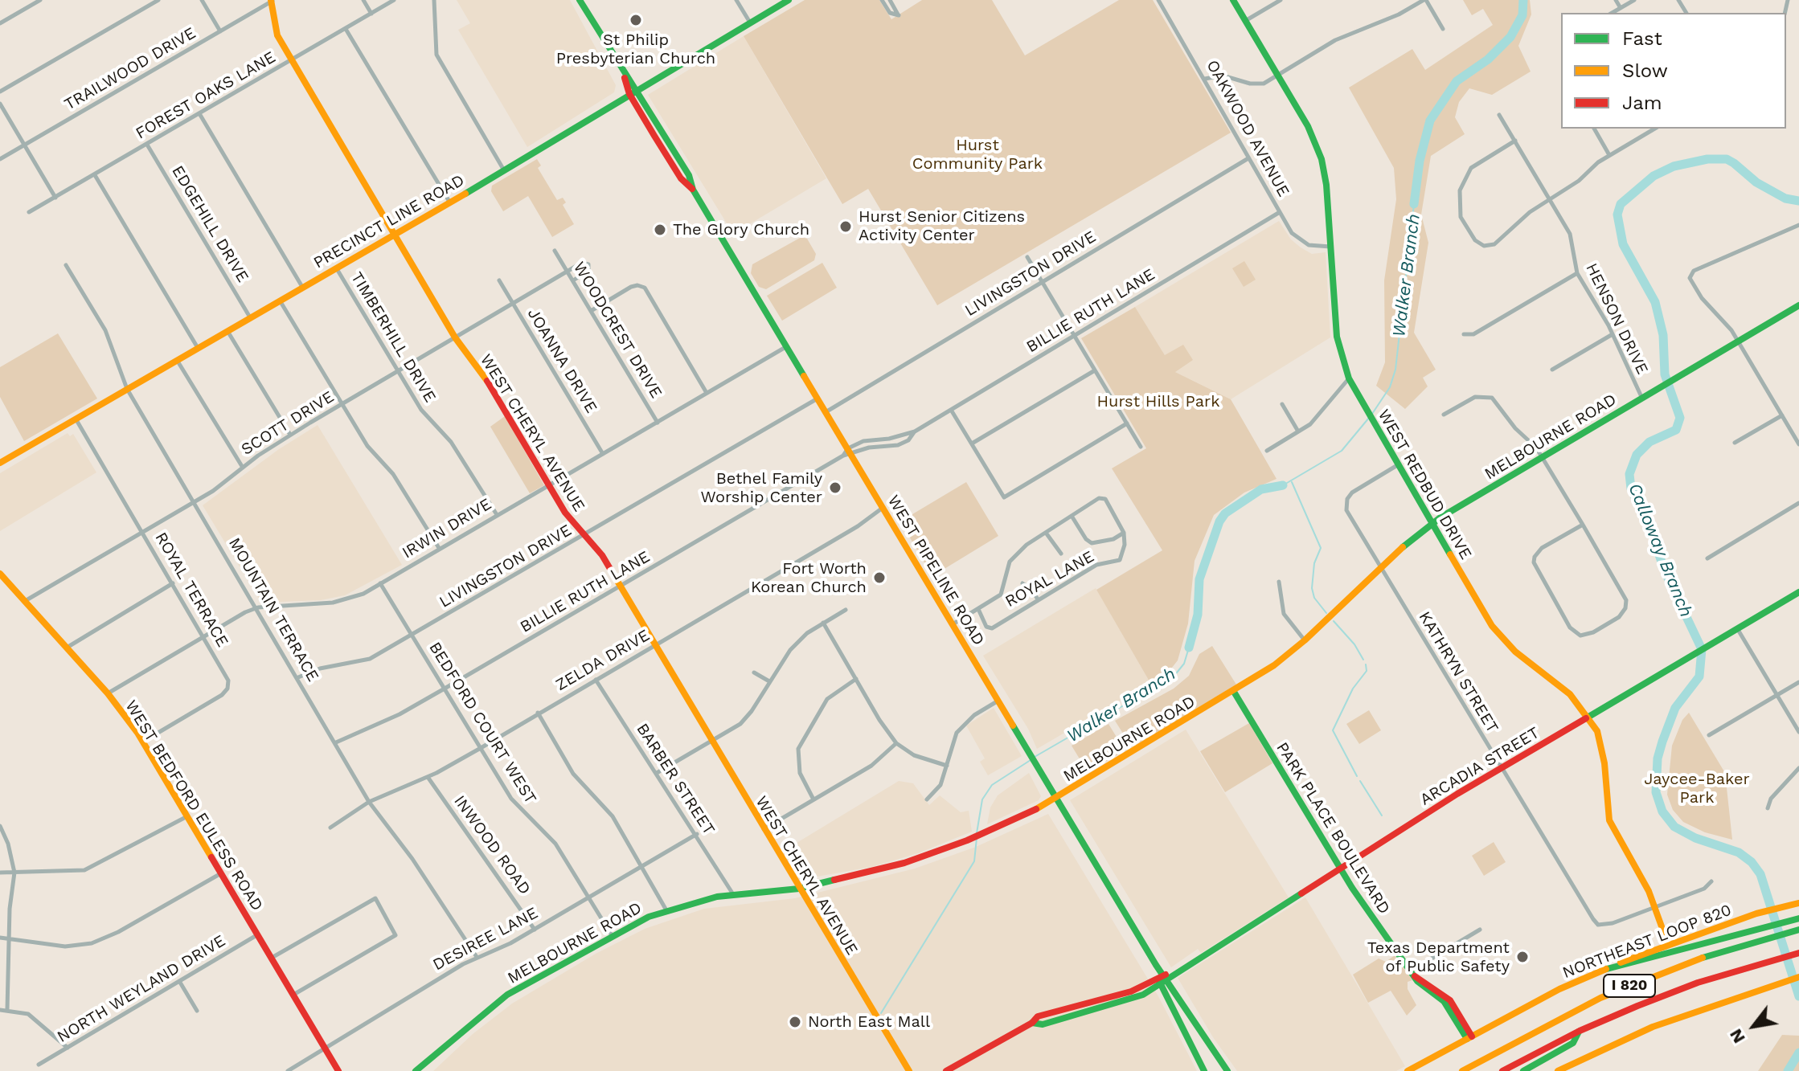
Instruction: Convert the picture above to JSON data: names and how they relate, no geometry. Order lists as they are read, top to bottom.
{
  "streets": {
    "main road": [
      "PRECINCT LINE ROAD",
      "WEST CHERYL AVENUE",
      "MELBOURNE ROAD",
      "WEST REDBUD DRIVE",
      "WEST PIPELINE ROAD",
      "ARCADIA STREET",
      "WEST BEDFORD EULESS ROAD",
      "PARK PLACE BOULEVARD",
      "NORTHEAST LOOP 820",
      "I 820"
    ],
    "street": [
      "TRAILWOOD DRIVE",
      "FOREST OAKS LANE",
      "OAKWOOD AVENUE",
      "EDGEHILL DRIVE",
      "LIVINGSTON DRIVE",
      "BILLIE RUTH LANE",
      "HENSON DRIVE",
      "WOODCREST DRIVE",
      "TIMBERHILL DRIVE",
      "JOANNA DRIVE",
      "SCOTT DRIVE",
      "IRWIN DRIVE",
      "ROYAL LANE",
      "ROYAL TERRACE",
      "MOUNTAIN TERRACE",
      "ZELDA DRIVE",
      "KATHRYN STREET",
      "BEDFORD COURT WEST",
      "BARBER STREET",
      "INWOOD ROAD",
      "DESIREE LANE",
      "NORTH WEYLAND DRIVE"
    ]
  },
  "crossings": [
    ["TRAILWOOD DRIVE", "WEST CHERYL AVENUE"],
    ["FOREST OAKS LANE", "EDGEHILL DRIVE"],
    ["FOREST OAKS LANE", "WEST CHERYL AVENUE"],
    ["OAKWOOD AVENUE", "LIVINGSTON DRIVE"],
    ["OAKWOOD AVENUE", "BILLIE RUTH LANE"],
    ["OAKWOOD AVENUE", "WEST REDBUD DRIVE"],
    ["PRECINCT LINE ROAD", "EDGEHILL DRIVE"],
    ["PRECINCT LINE ROAD", "TIMBERHILL DRIVE"],
    ["PRECINCT LINE ROAD", "WEST CHERYL AVENUE"],
    ["PRECINCT LINE ROAD", "WEST PIPELINE ROAD"],
    ["PRECINCT LINE ROAD", "ROYAL TERRACE"],
    ["PRECINCT LINE ROAD", "MOUNTAIN TERRACE"],
    ["LIVINGSTON DRIVE", "WEST CHERYL AVENUE"],
    ["LIVINGSTON DRIVE", "WEST PIPELINE ROAD"],
    ["LIVINGSTON DRIVE", "MOUNTAIN TERRACE"],
    ["LIVINGSTON DRIVE", "BEDFORD COURT WEST"],
    ["BILLIE RUTH LANE", "WEST CHERYL AVENUE"],
    ["BILLIE RUTH LANE", "WEST PIPELINE ROAD"],
    ["BILLIE RUTH LANE", "MOUNTAIN TERRACE"],
    ["BILLIE RUTH LANE", "BEDFORD COURT WEST"],
    ["HENSON DRIVE", "MELBOURNE ROAD"],
    ["WOODCREST DRIVE", "SCOTT DRIVE"],
    ["WOODCREST DRIVE", "IRWIN DRIVE"],
    ["TIMBERHILL DRIVE", "SCOTT DRIVE"],
    ["TIMBERHILL DRIVE", "IRWIN DRIVE"],
    ["JOANNA DRIVE", "SCOTT DRIVE"],
    ["JOANNA DRIVE", "IRWIN DRIVE"],
    ["SCOTT DRIVE", "WEST CHERYL AVENUE"],
    ["SCOTT DRIVE", "ROYAL TERRACE"],
    ["SCOTT DRIVE", "MOUNTAIN TERRACE"],
    ["SCOTT DRIVE", "WEST BEDFORD EULESS ROAD"],
    ["WEST CHERYL AVENUE", "MELBOURNE ROAD"],
    ["WEST CHERYL AVENUE", "IRWIN DRIVE"],
    ["WEST CHERYL AVENUE", "ZELDA DRIVE"],
    ["MELBOURNE ROAD", "WEST REDBUD DRIVE"],
    ["MELBOURNE ROAD", "WEST PIPELINE ROAD"],
    ["MELBOURNE ROAD", "KATHRYN STREET"],
    ["MELBOURNE ROAD", "BEDFORD COURT WEST"],
    ["MELBOURNE ROAD", "BARBER STREET"],
    ["MELBOURNE ROAD", "PARK PLACE BOULEVARD"],
    ["WEST REDBUD DRIVE", "KATHRYN STREET"],
    ["WEST REDBUD DRIVE", "ARCADIA STREET"],
    ["WEST REDBUD DRIVE", "NORTHEAST LOOP 820"],
    ["IRWIN DRIVE", "WEST PIPELINE ROAD"],
    ["IRWIN DRIVE", "ROYAL TERRACE"],
    ["IRWIN DRIVE", "MOUNTAIN TERRACE"],
    ["IRWIN DRIVE", "BEDFORD COURT WEST"],
    ["IRWIN DRIVE", "WEST BEDFORD EULESS ROAD"],
    ["WEST PIPELINE ROAD", "ZELDA DRIVE"],
    ["WEST PIPELINE ROAD", "ARCADIA STREET"],
    ["ROYAL TERRACE", "WEST BEDFORD EULESS ROAD"],
    ["MOUNTAIN TERRACE", "ZELDA DRIVE"],
    ["MOUNTAIN TERRACE", "DESIREE LANE"],
    ["ZELDA DRIVE", "BEDFORD COURT WEST"],
    ["ZELDA DRIVE", "BARBER STREET"],
    ["ZELDA DRIVE", "INWOOD ROAD"],
    ["KATHRYN STREET", "ARCADIA STREET"],
    ["BEDFORD COURT WEST", "DESIREE LANE"],
    ["ARCADIA STREET", "PARK PLACE BOULEVARD"],
    ["BARBER STREET", "DESIREE LANE"],
    ["WEST BEDFORD EULESS ROAD", "DESIREE LANE"],
    ["WEST BEDFORD EULESS ROAD", "NORTH WEYLAND DRIVE"],
    ["PARK PLACE BOULEVARD", "NORTHEAST LOOP 820"],
    ["INWOOD ROAD", "DESIREE LANE"]
  ],
  "water": ["Walker Branch", "Calloway Branch"],
  "parks": ["Hurst Community Park", "Hurst Hills Park", "Jaycee-Baker Park"],
  "places": [
    "St Philip Presbyterian Church",
    "Hurst Senior Citizens Activity Center",
    "The Glory Church",
    "Bethel Family Worship Center",
    "Fort Worth Korean Church",
    "Texas Department of Public Safety",
    "North East Mall"
  ],
  "legend": ["Fast", "Slow", "Jam"],
  "north": "bottom left"
}
